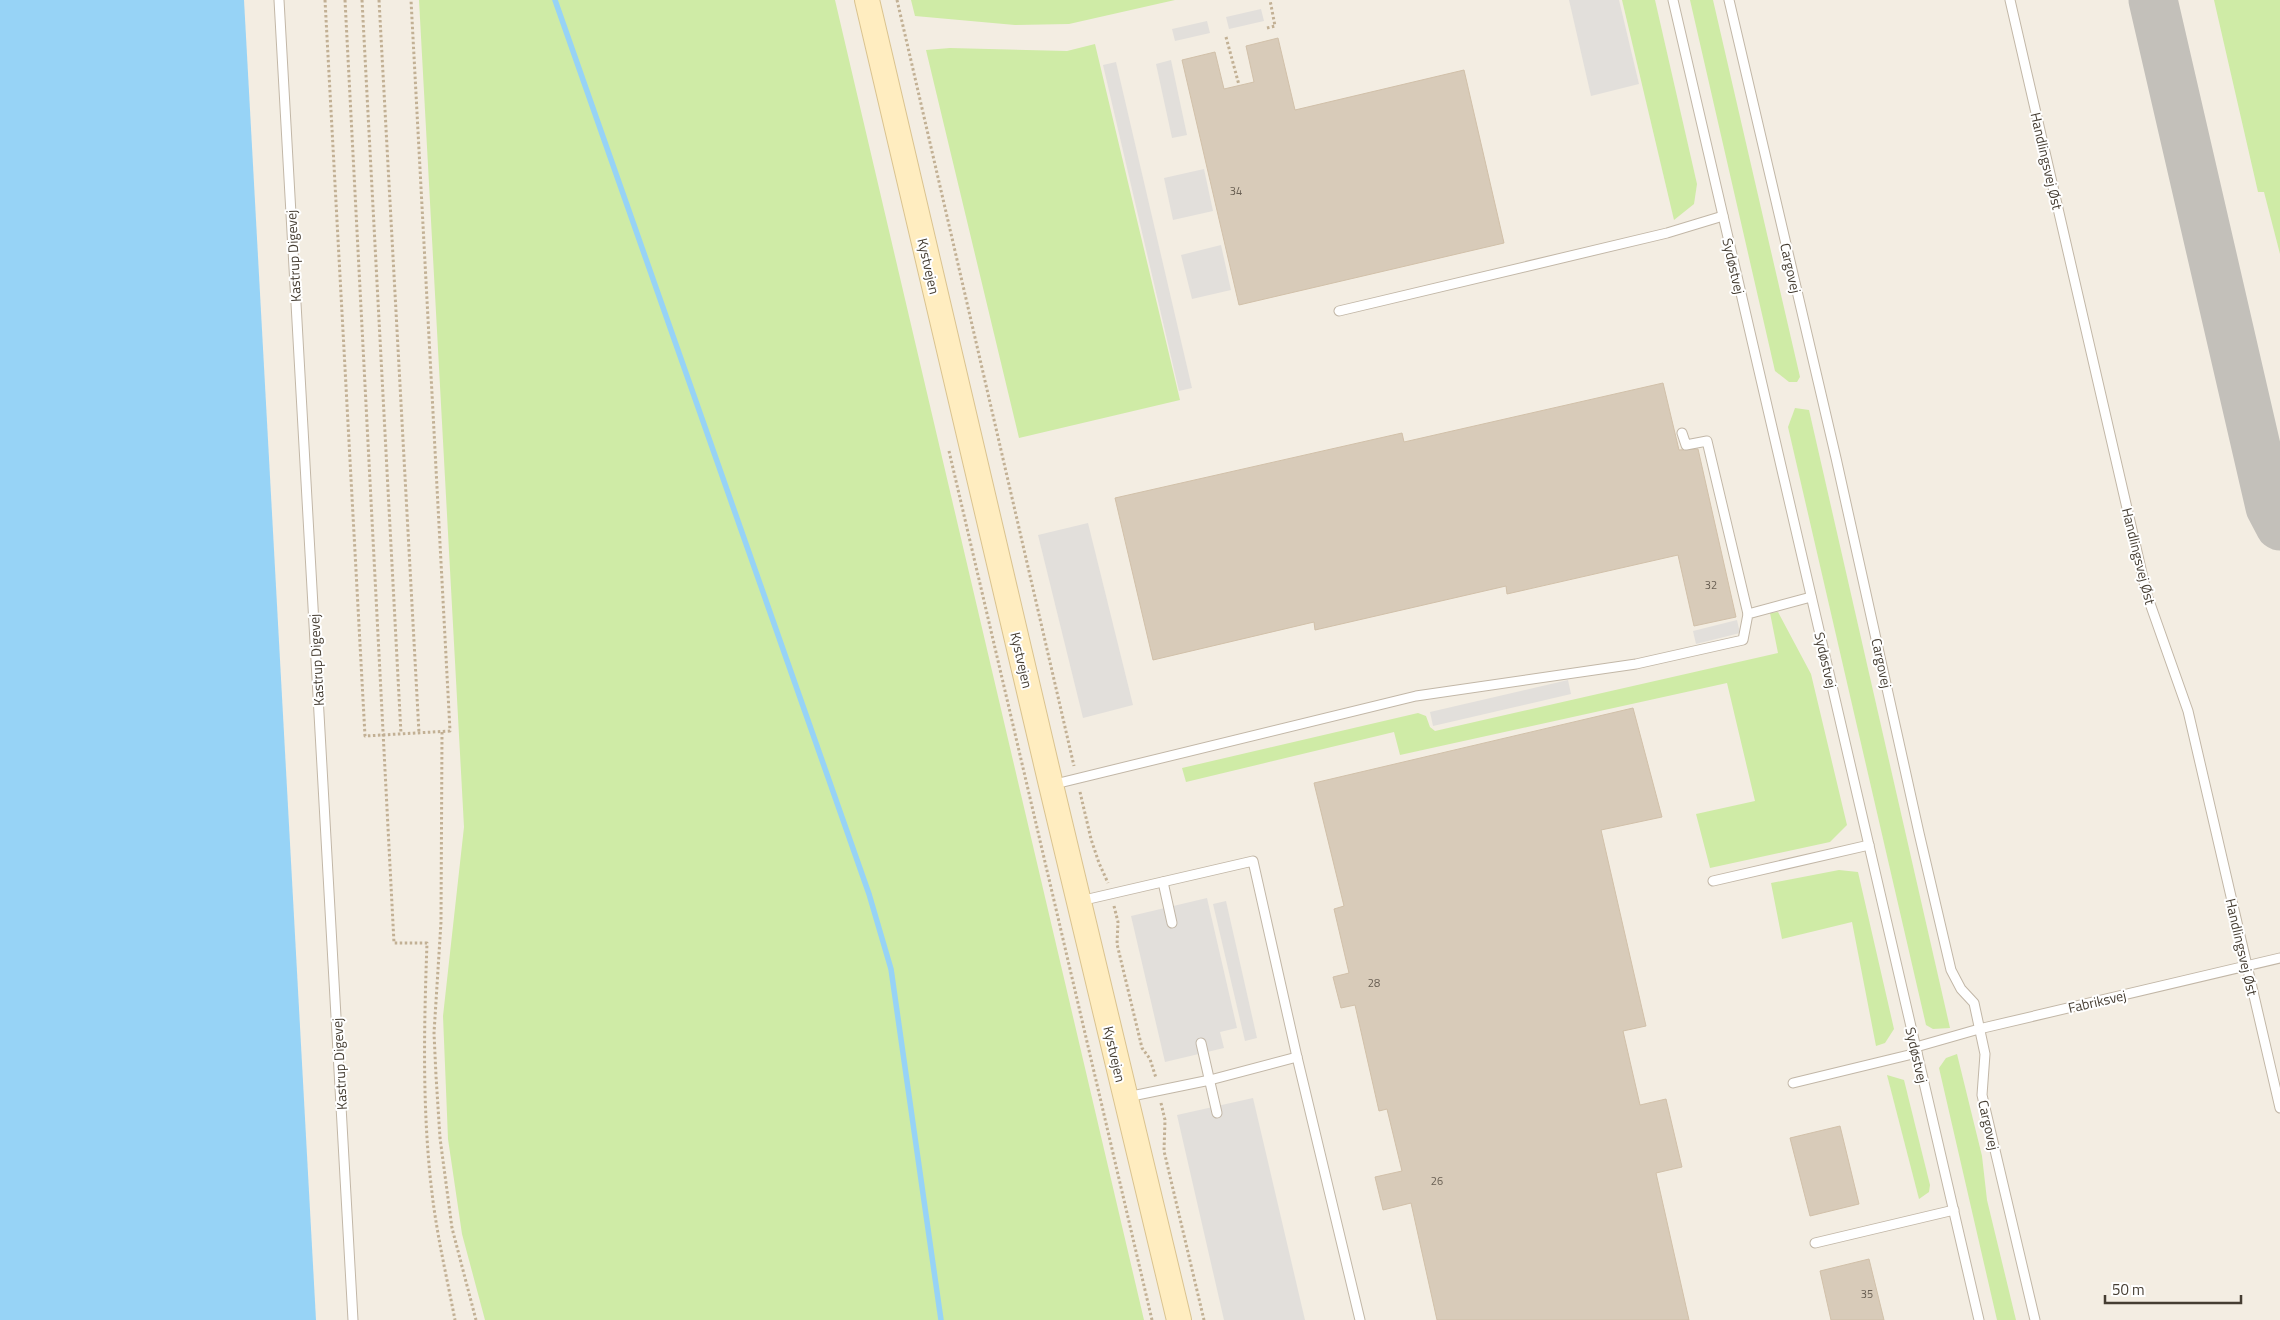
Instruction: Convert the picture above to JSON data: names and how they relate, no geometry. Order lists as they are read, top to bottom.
{
  "streets": {
    "street": ["Kystvejen"],
    "lane": [
      "Handlingsvej Øst",
      "Kastrup Digevej",
      "Sydøstvej",
      "Cargovej",
      "Fabriksvej"
    ]
  },
  "crossings": [
    ["Handlingsvej Øst", "Fabriksvej"],
    ["Sydøstvej", "Fabriksvej"],
    ["Cargovej", "Fabriksvej"]
  ],
  "house_numbers": [
    "34",
    "32",
    "28",
    "26",
    "35"
  ],
  "scale_bar": "50 m"
}
